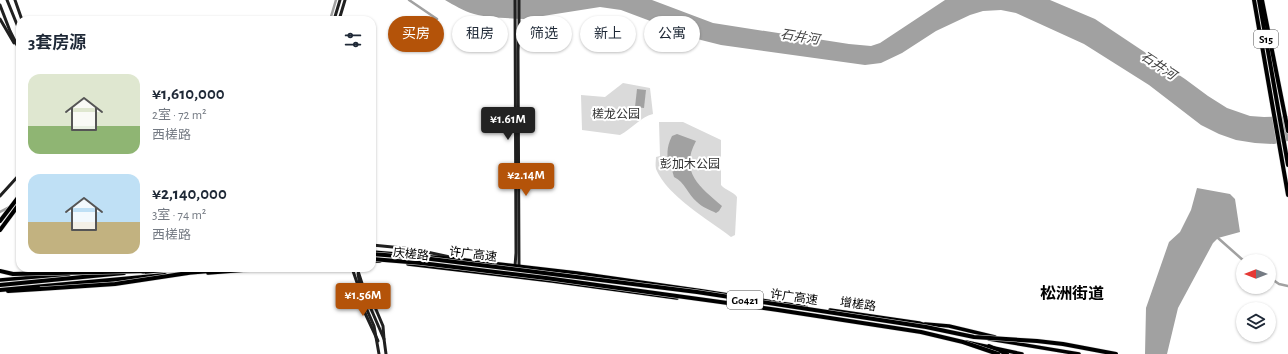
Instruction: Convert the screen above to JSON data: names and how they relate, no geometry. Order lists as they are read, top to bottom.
{
  "streets": {
    "highway": ["S15", "许广高速", "G0421"],
    "main road": ["庆槎路", "增槎路"]
  },
  "crossings": [
    ["庆槎路", "增槎路"]
  ],
  "districts": ["松洲街道"],
  "water": ["石井河"],
  "parks": ["槎龙公园", "彭加木公园"],
  "north": "left",
  "page": {
    "chip": [
      "买房",
      "租房",
      "筛选",
      "新上",
      "公寓"
    ],
    "heading": "3套房源",
    "list": [
      {
        "name": "¥1,610,000",
        "note": "2室 · 72 m² · 西槎路"
      },
      {
        "name": "¥2,140,000",
        "note": "3室 · 74 m² · 西槎路"
      }
    ],
    "price": ["¥1.61M", "¥2.14M", "¥1.56M"]
  }
}
